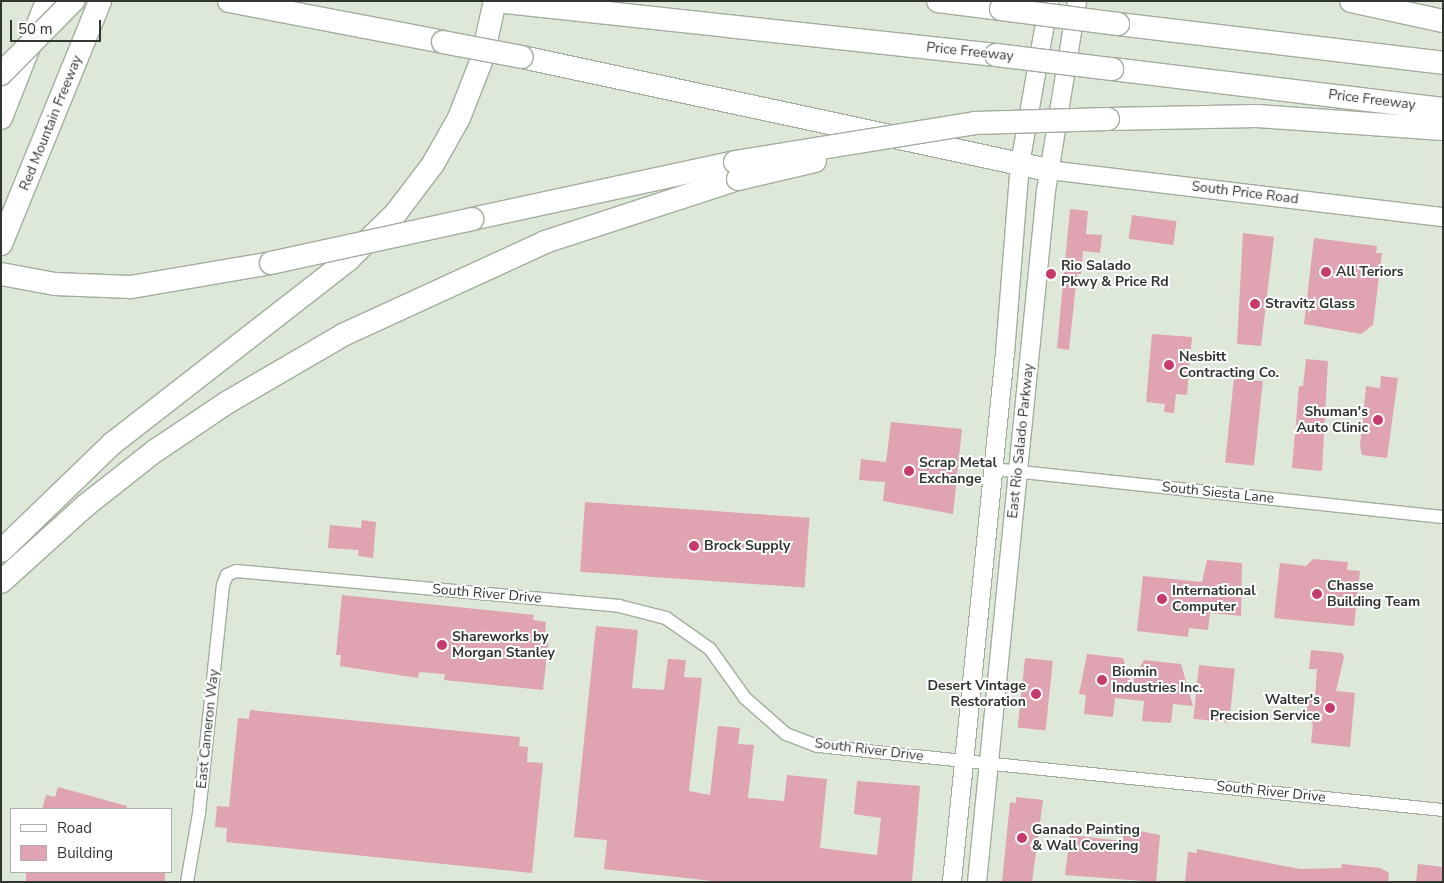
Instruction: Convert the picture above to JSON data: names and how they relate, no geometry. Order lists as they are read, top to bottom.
{
  "streets": {
    "highway": ["Price Freeway", "Red Mountain Freeway"],
    "main road": ["South Price Road", "East Rio Salado Parkway"],
    "street": ["South Siesta Lane", "South River Drive", "East Cameron Way"]
  },
  "crossings": [
    ["South Price Road", "East Rio Salado Parkway"],
    ["East Rio Salado Parkway", "South Siesta Lane"],
    ["East Rio Salado Parkway", "South River Drive"],
    ["South River Drive", "East Cameron Way"]
  ],
  "places": [
    "All Teriors",
    "Rio Salado Pkwy & Price Rd",
    "Stravitz Glass",
    "Nesbitt Contracting Co.",
    "Shuman's Auto Clinic",
    "Scrap Metal Exchange",
    "Brock Supply",
    "Chasse Building Team",
    "International Computer",
    "Shareworks by Morgan Stanley",
    "Biomin Industries Inc.",
    "Desert Vintage Restoration",
    "Walter's Precision Service",
    "Ganado Painting & Wall Covering"
  ],
  "legend": ["Road", "Building"],
  "scale_bar": "50 m"
}
